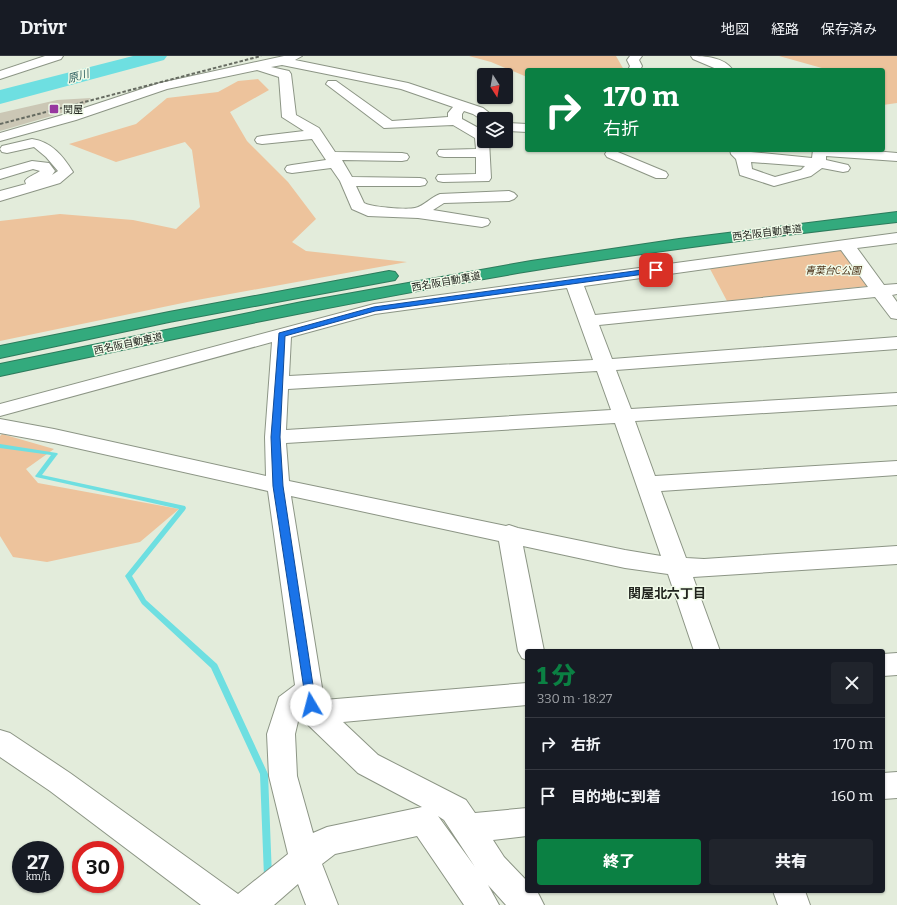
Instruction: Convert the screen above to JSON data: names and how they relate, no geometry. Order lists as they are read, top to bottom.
{
  "streets": {
    "highway": ["西名阪自動車道"]
  },
  "districts": ["関屋北六丁目"],
  "water": ["原川"],
  "parks": ["青葉台C公園"],
  "places": {
    "transit": ["関屋"]
  },
  "north": "bottom",
  "page": {
    "header": "Drivr",
    "nav": ["地図", "経路", "保存済み"],
    "turn": ["170 m", "右折"],
    "heading": ["1 分", "330 m · 18:27"],
    "list": [
      {
        "name": "右折",
        "value": "170 m"
      },
      {
        "name": "目的地に到着",
        "value": "160 m"
      }
    ],
    "buttons": ["終了", "共有"],
    "speed": "27 km/h",
    "limit": "30"
  }
}
